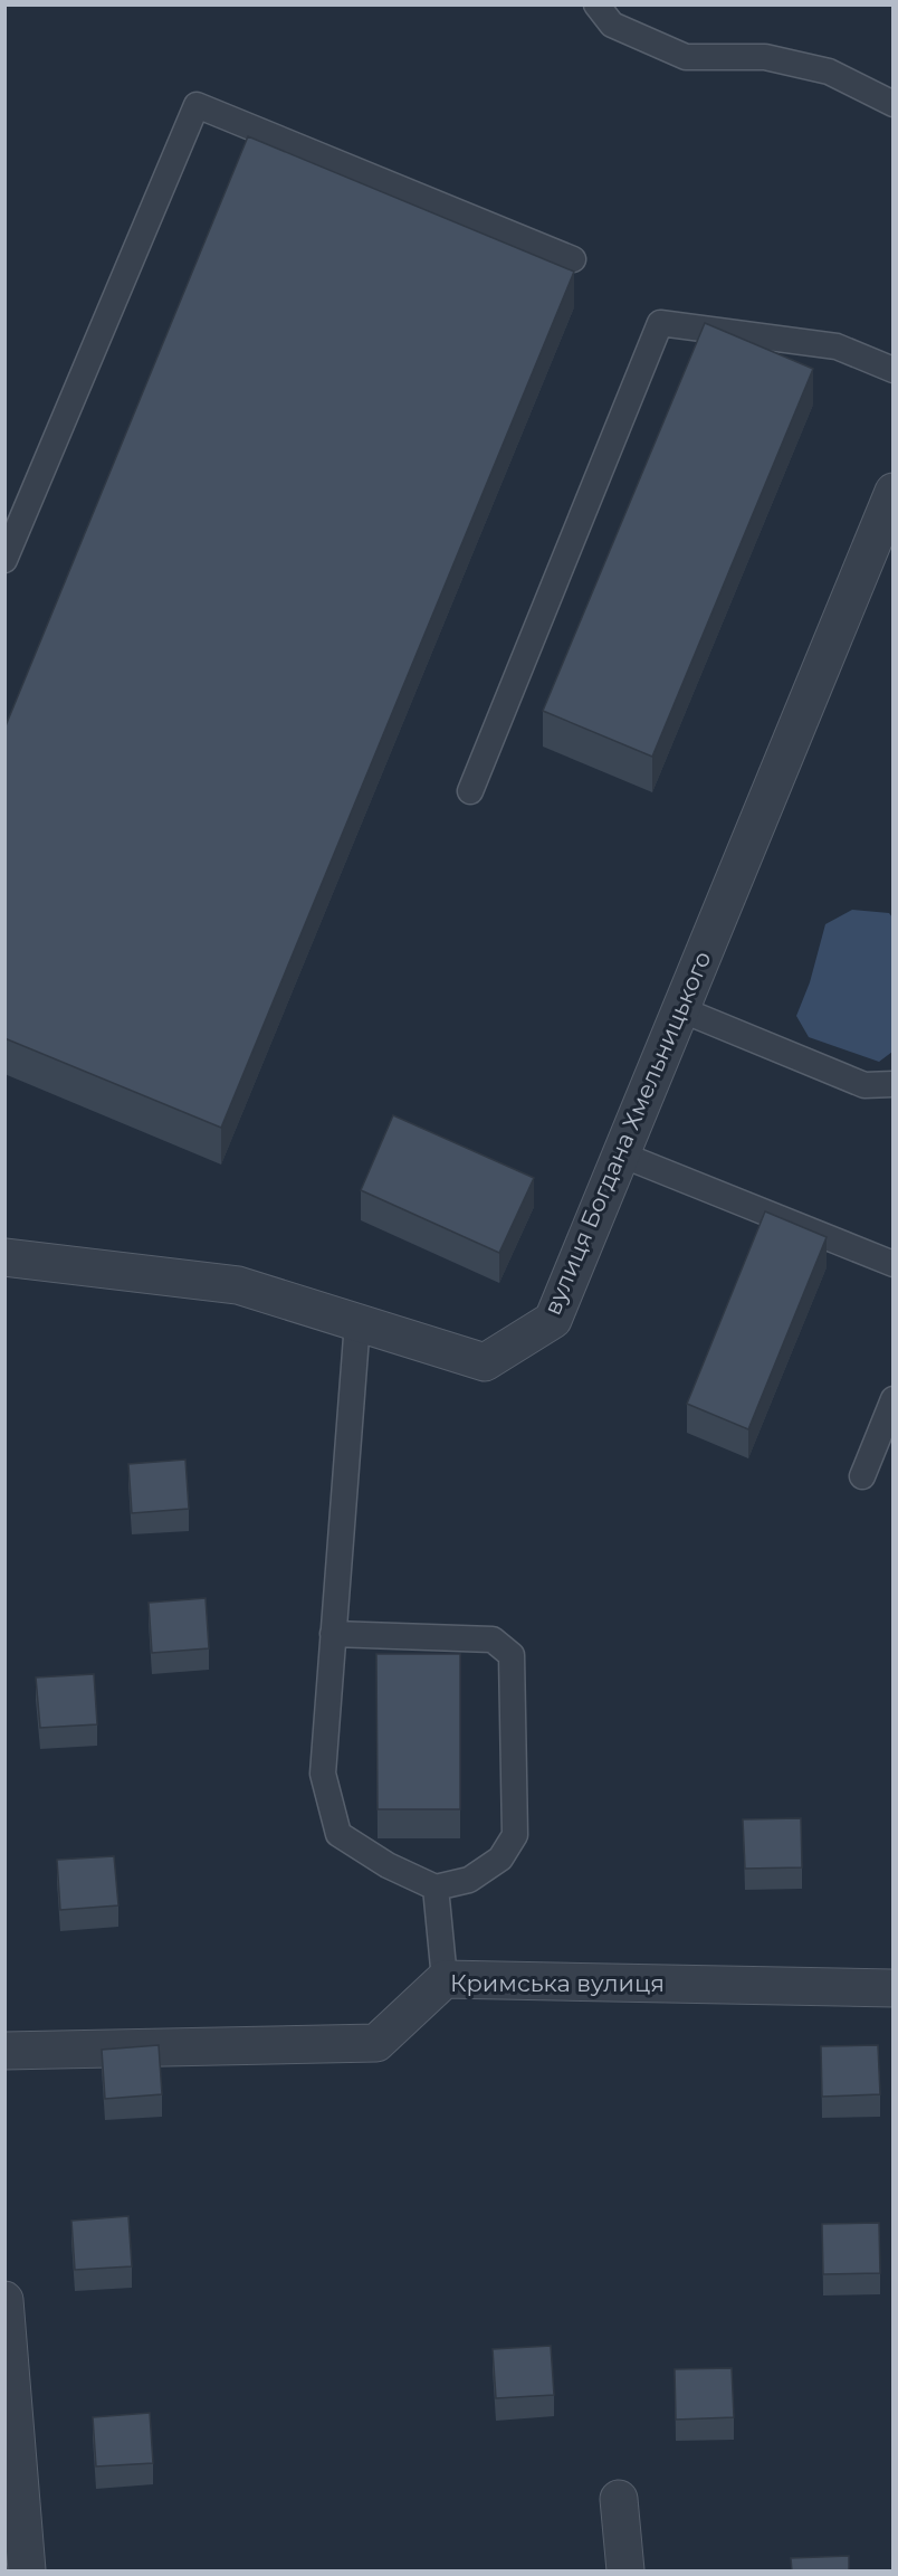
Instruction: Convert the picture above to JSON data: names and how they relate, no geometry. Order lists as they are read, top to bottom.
{
  "streets": {
    "street": ["вулиця Богдана Хмельницького", "Кримська вулиця"]
  }
}
